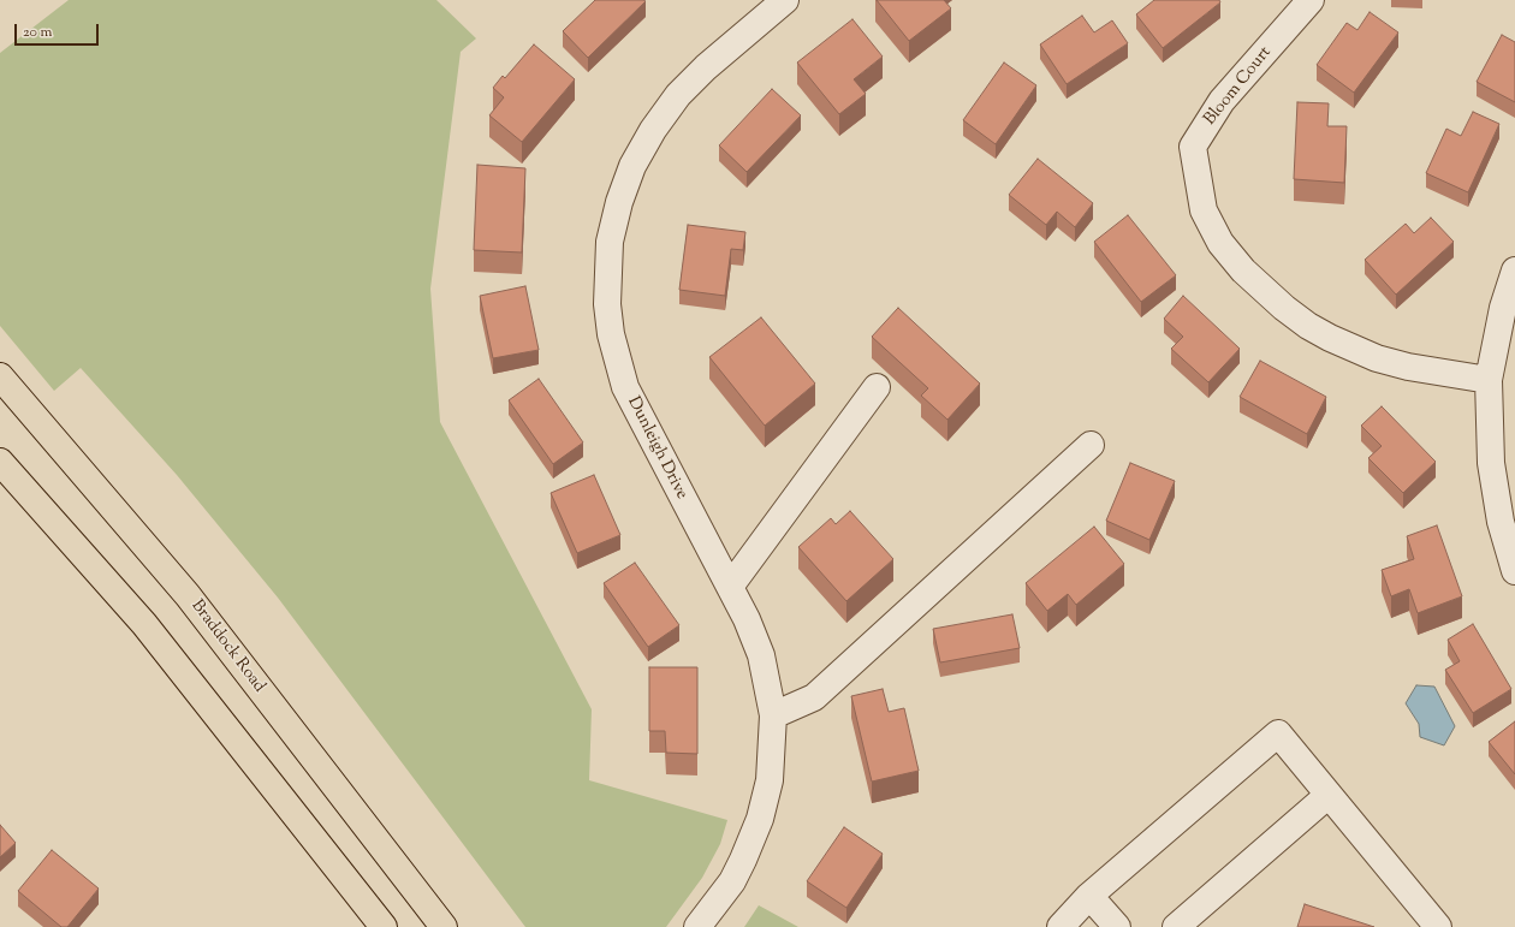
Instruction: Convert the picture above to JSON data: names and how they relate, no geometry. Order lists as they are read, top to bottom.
{
  "streets": {
    "main road": ["Braddock Road"],
    "street": ["Bloom Court", "Dunleigh Drive"]
  },
  "scale_bar": "20 m"
}
